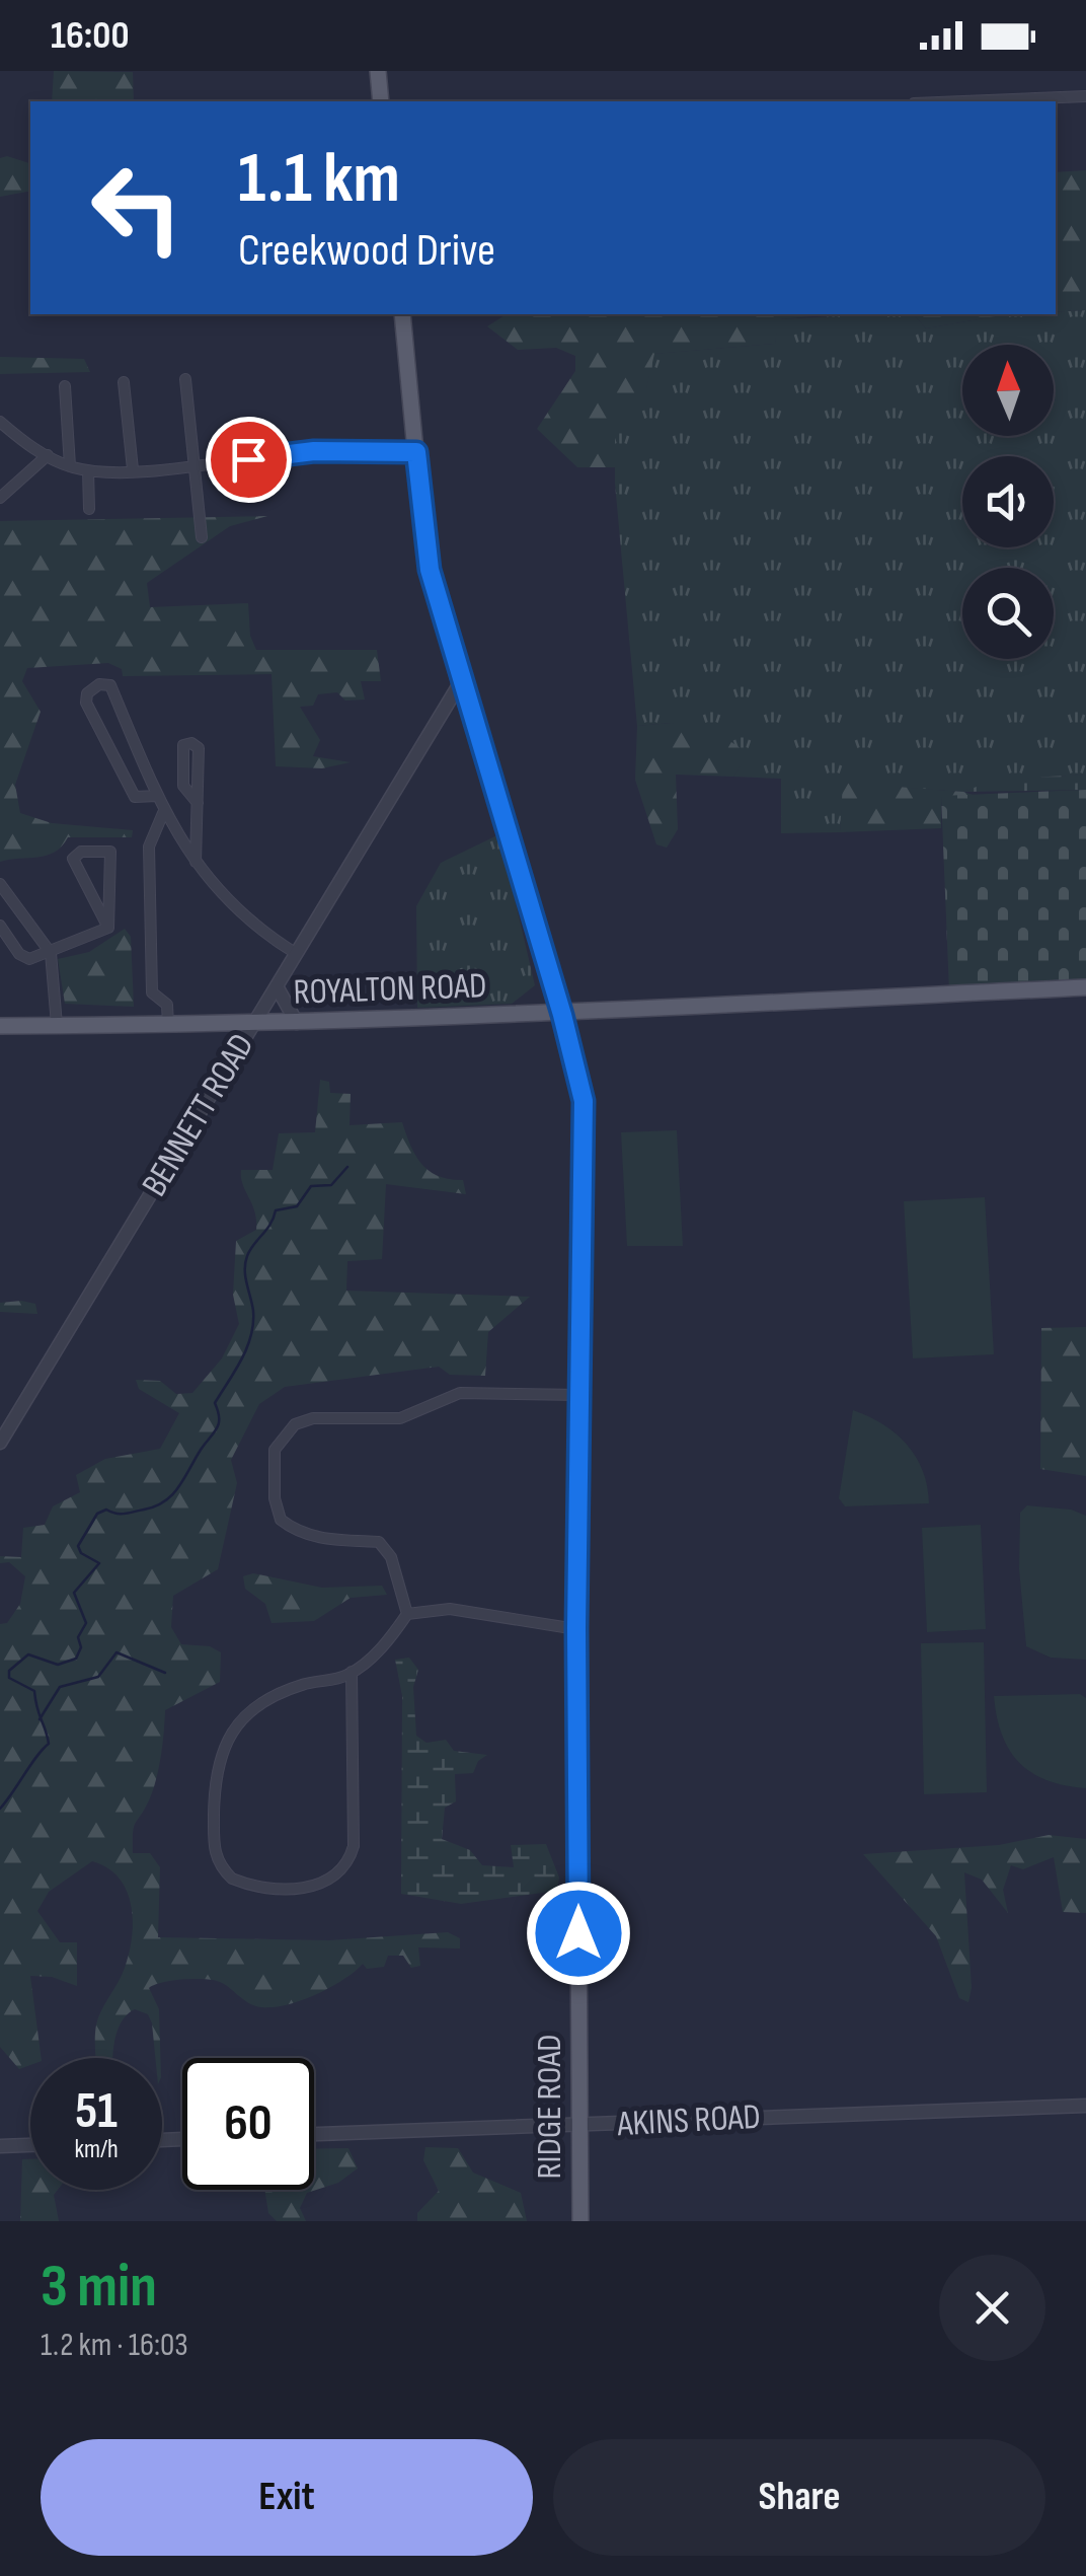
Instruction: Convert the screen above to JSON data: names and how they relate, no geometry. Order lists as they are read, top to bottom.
{
  "streets": {
    "main road": ["ROYALTON ROAD", "RIDGE ROAD"],
    "street": ["BENNETT ROAD", "AKINS ROAD"]
  },
  "crossings": [
    ["ROYALTON ROAD", "BENNETT ROAD"],
    ["ROYALTON ROAD", "RIDGE ROAD"],
    ["BENNETT ROAD", "RIDGE ROAD"],
    ["RIDGE ROAD", "AKINS ROAD"]
  ],
  "north": "top",
  "page": {
    "status": "16:00",
    "turn": ["1.1 km", "Creekwood Drive"],
    "speed": "51 km/h",
    "limit": "60",
    "heading": ["3 min", "1.2 km · 16:03"],
    "buttons": ["Exit", "Share"]
  }
}
